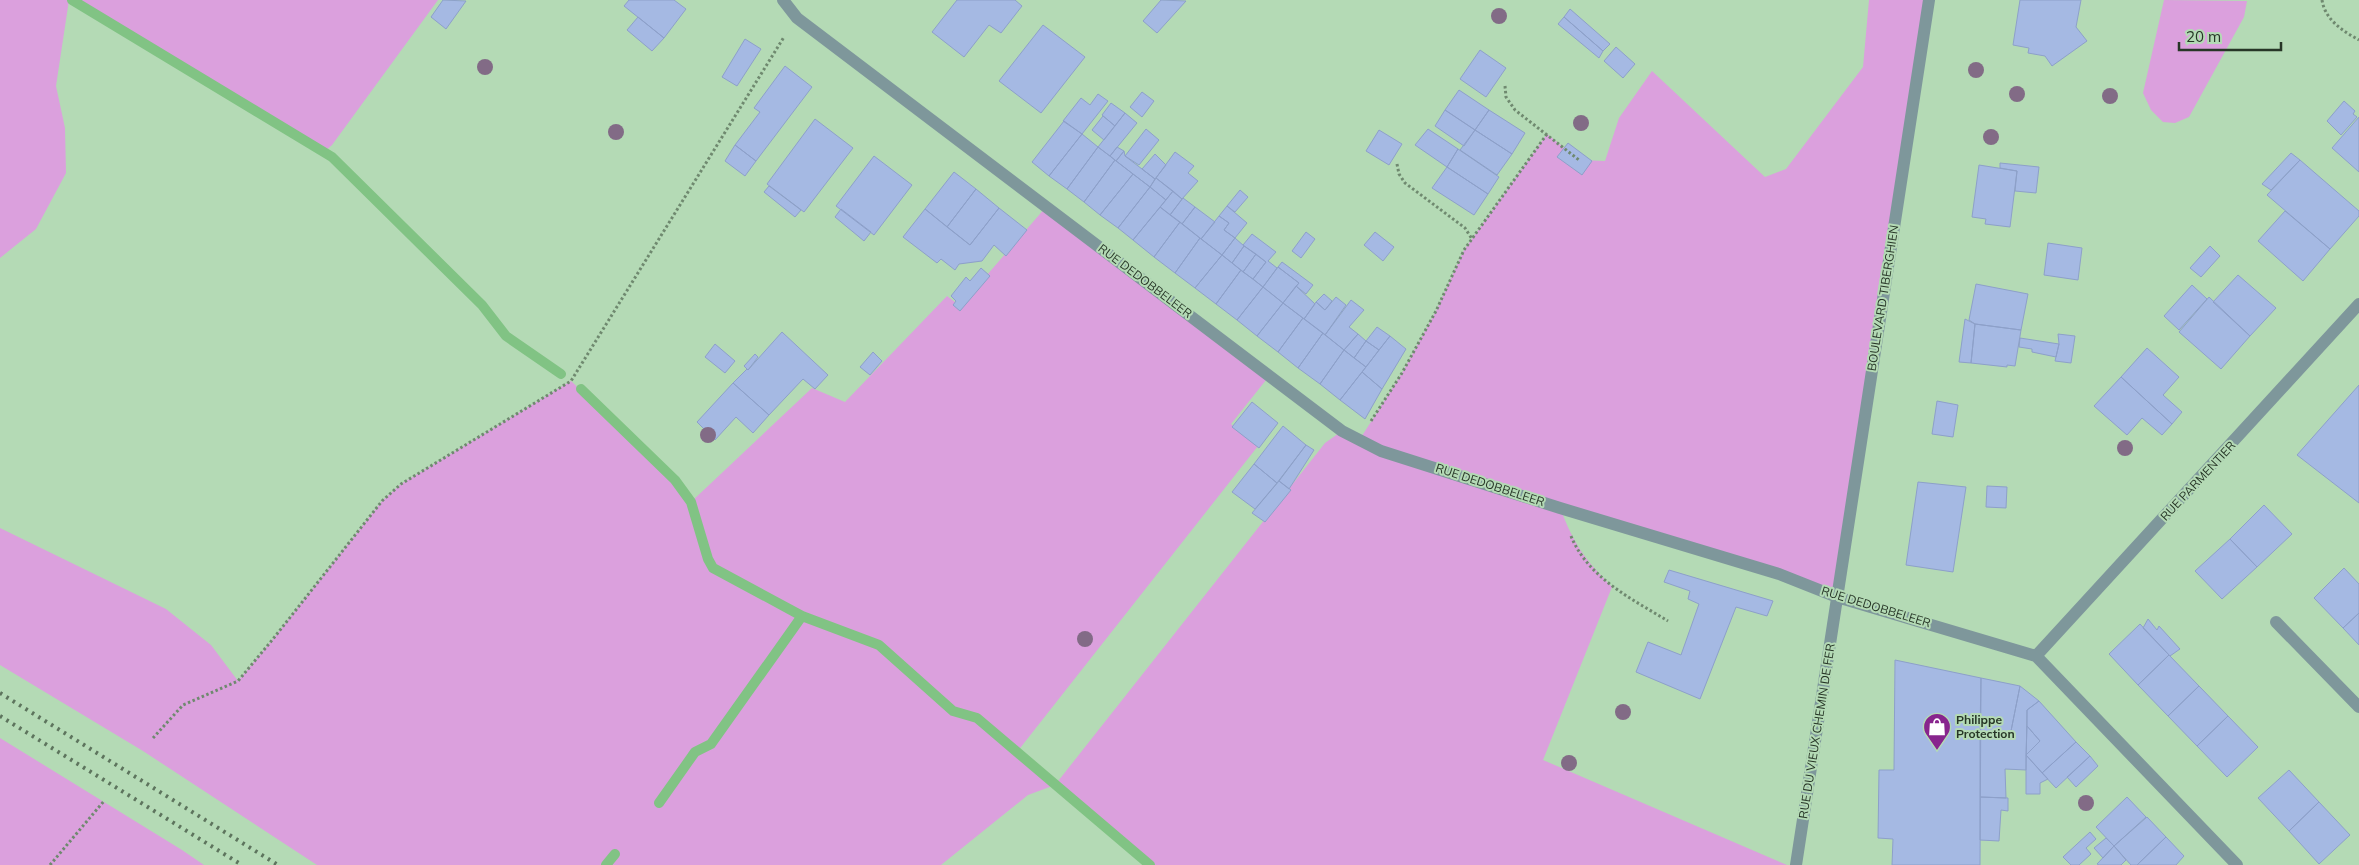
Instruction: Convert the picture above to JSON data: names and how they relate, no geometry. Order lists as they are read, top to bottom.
{
  "streets": {
    "street": [
      "RUE DEDOBBELEER",
      "BOULEVARD TIBERGHIEN",
      "RUE PARMENTIER",
      "RUE DU VIEUX CHEMIN DE FER"
    ]
  },
  "crossings": [
    ["RUE DEDOBBELEER", "BOULEVARD TIBERGHIEN"],
    ["RUE DEDOBBELEER", "RUE PARMENTIER"],
    ["RUE DEDOBBELEER", "RUE DU VIEUX CHEMIN DE FER"],
    ["BOULEVARD TIBERGHIEN", "RUE DU VIEUX CHEMIN DE FER"]
  ],
  "places": {
    "shop": ["Philippe Protection"]
  },
  "scale_bar": "20 m"
}
